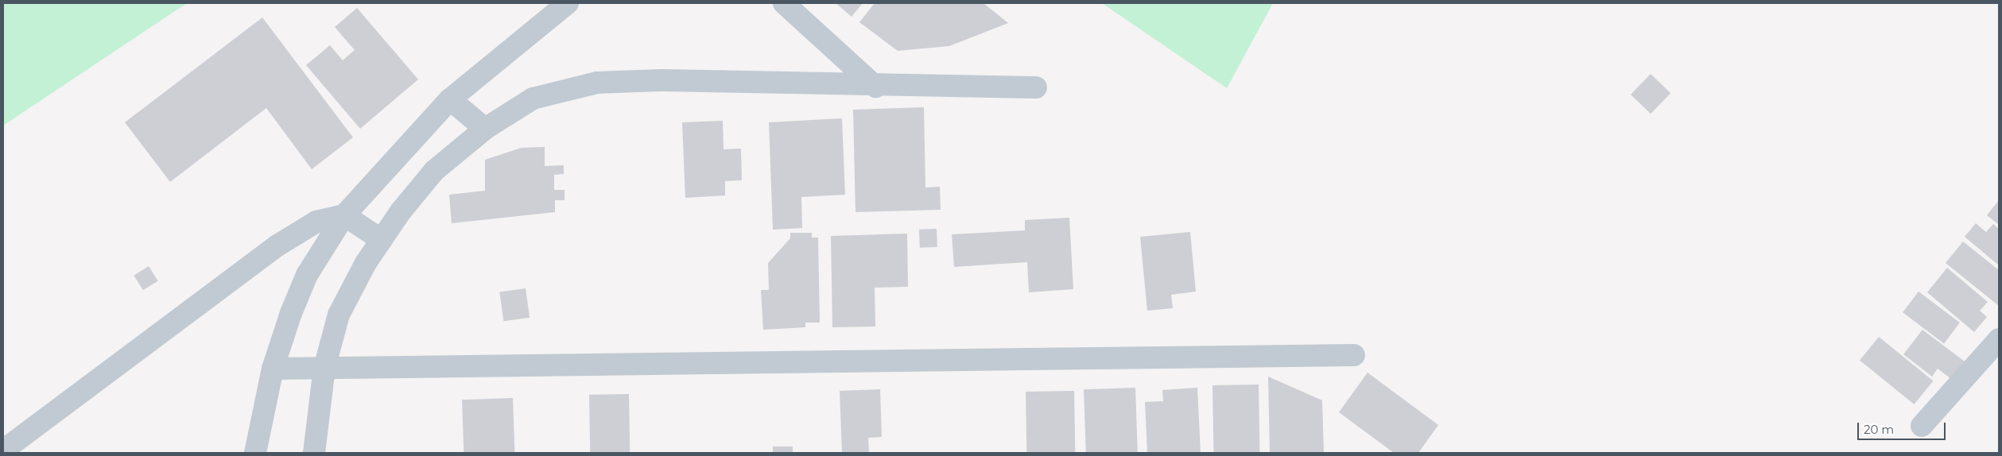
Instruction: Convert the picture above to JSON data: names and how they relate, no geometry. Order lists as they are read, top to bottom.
{
  "scale_bar": "20 m"
}
